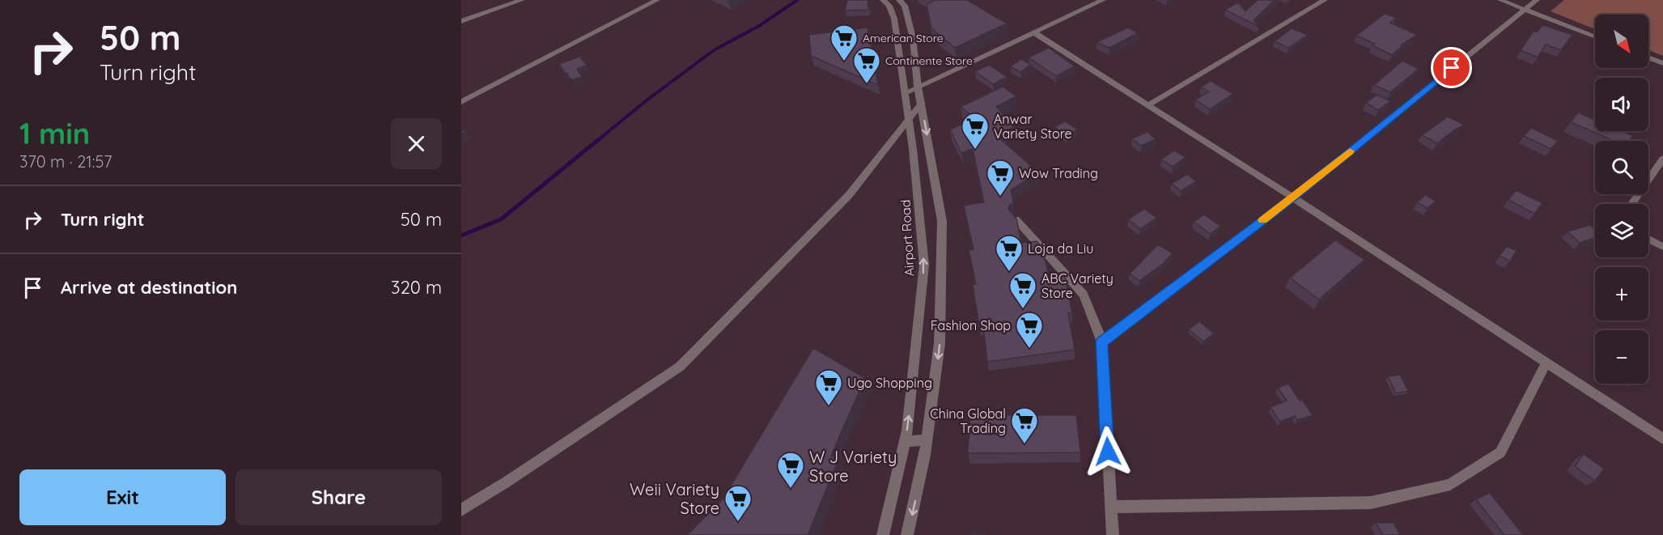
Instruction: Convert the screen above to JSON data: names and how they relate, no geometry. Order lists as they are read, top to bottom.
{
  "streets": {
    "street": ["Airport Road"]
  },
  "places": {
    "supermarket": [
      "American Store",
      "Continente Store",
      "Anwar Variety Store",
      "Wow Trading",
      "Loja da Liu",
      "ABC Variety Store",
      "Fashion Shop",
      "Ugo Shopping",
      "China Global Trading",
      "W J Variety Store",
      "Weii Variety Store"
    ]
  },
  "north": "bottom right",
  "page": {
    "turn": ["50 m", "Turn right"],
    "map_buttons": ["+", "−"],
    "heading": ["1 min", "370 m · 21:57"],
    "list": [
      {
        "name": "Turn right",
        "value": "50 m"
      },
      {
        "name": "Arrive at destination",
        "value": "320 m"
      }
    ],
    "buttons": ["Exit", "Share"]
  }
}
